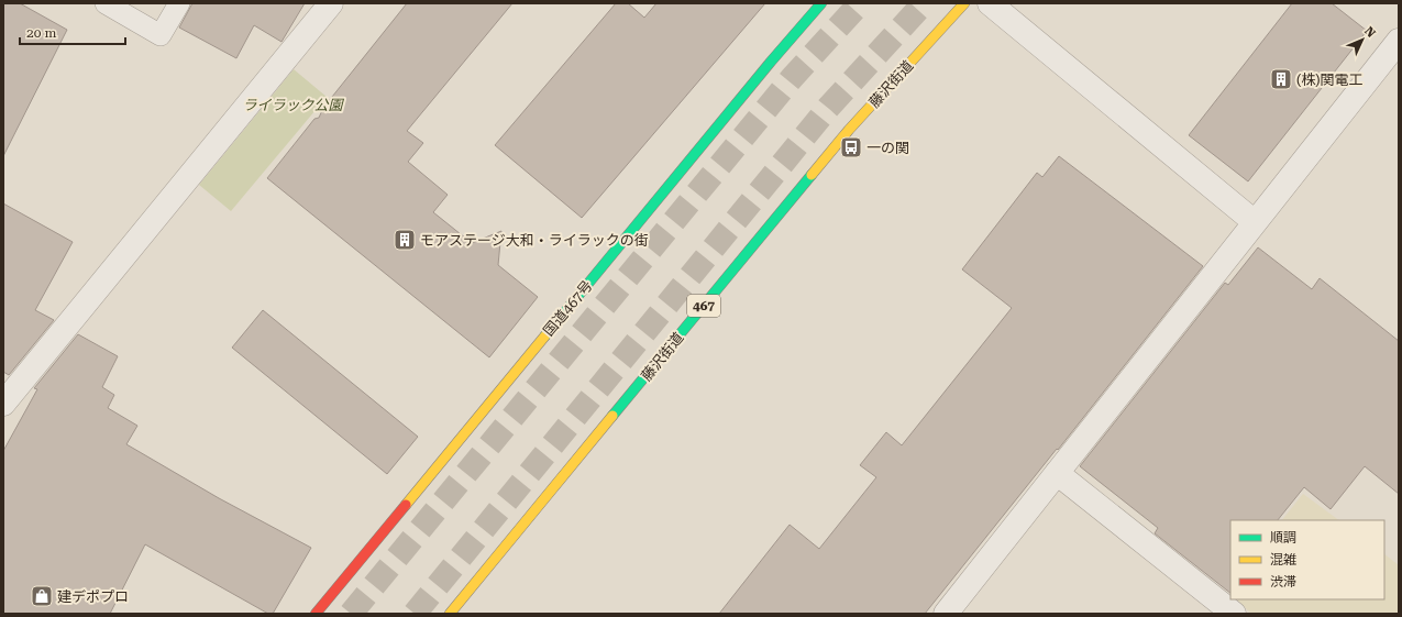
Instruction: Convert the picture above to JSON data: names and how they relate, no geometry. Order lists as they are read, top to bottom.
{
  "streets": {
    "highway": ["藤沢街道", "467", "国道467号"]
  },
  "parks": ["ライラック公園"],
  "places": {
    "building": ["(株)関電工", "モアステージ大和・ライラックの街"],
    "bus stop": ["一の関"],
    "shop": ["建デポプロ"]
  },
  "legend": ["順調", "混雑", "渋滞"],
  "scale_bar": "20 m",
  "north": "top right"
}
